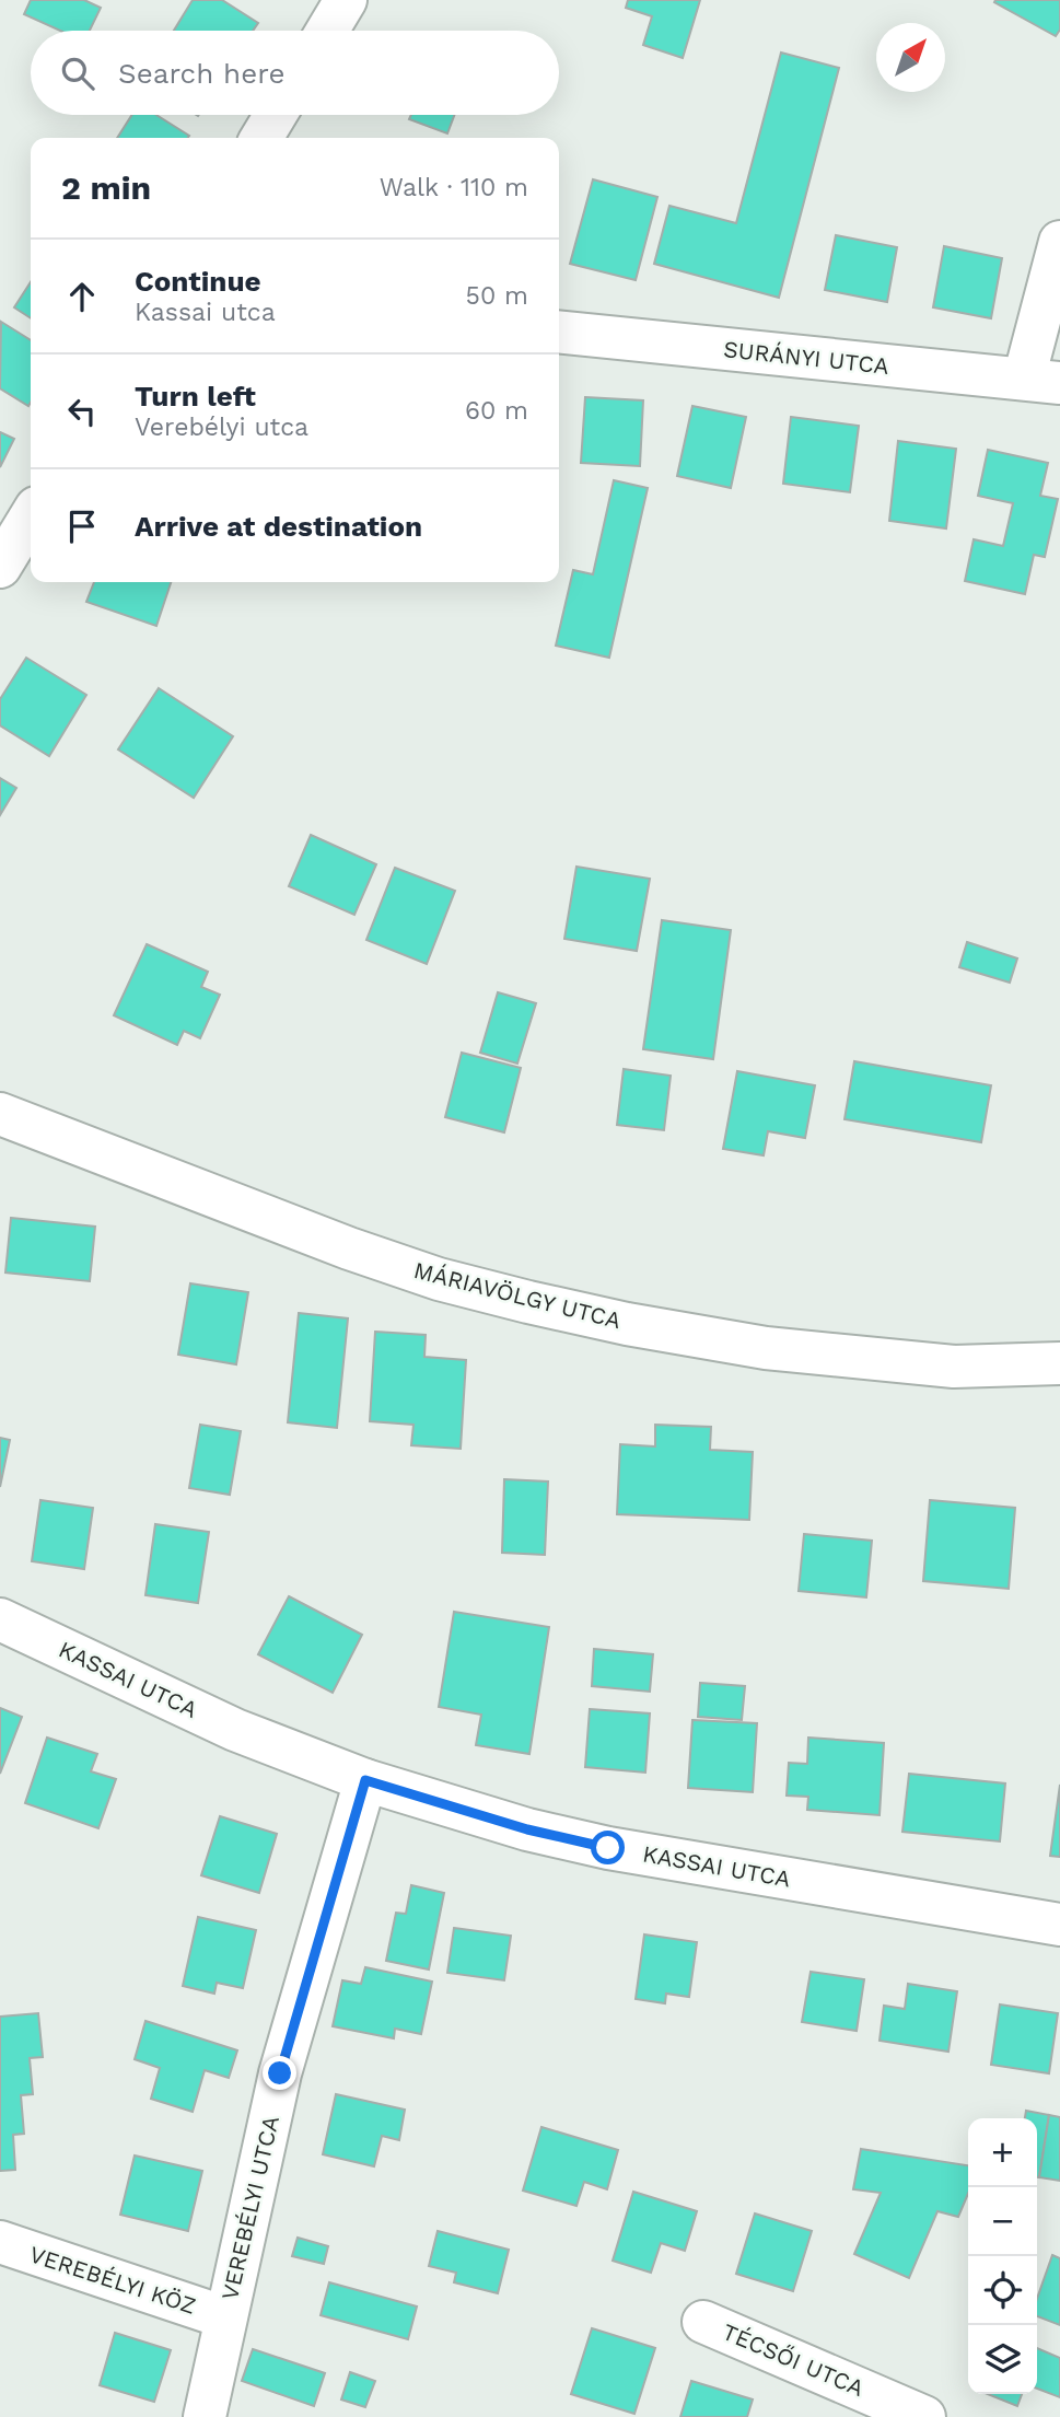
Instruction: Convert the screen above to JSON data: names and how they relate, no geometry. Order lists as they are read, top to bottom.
{
  "streets": {
    "street": [
      "SURÁNYI UTCA",
      "MÁRIAVÖLGY UTCA",
      "KASSAI UTCA",
      "VEREBÉLYI UTCA",
      "VEREBÉLYI KÖZ",
      "TÉCSŐI UTCA"
    ]
  },
  "crossings": [
    ["KASSAI UTCA", "VEREBÉLYI UTCA"],
    ["VEREBÉLYI UTCA", "VEREBÉLYI KÖZ"]
  ],
  "north": "top right",
  "page": {
    "search": "Search here",
    "heading": ["2 min", "Walk · 110 m"],
    "list": [
      ["Continue", "Kassai utca", "50 m"],
      ["Turn left", "Verebélyi utca", "60 m"],
      "Arrive at destination"
    ],
    "map_buttons": ["+", "−"]
  }
}
